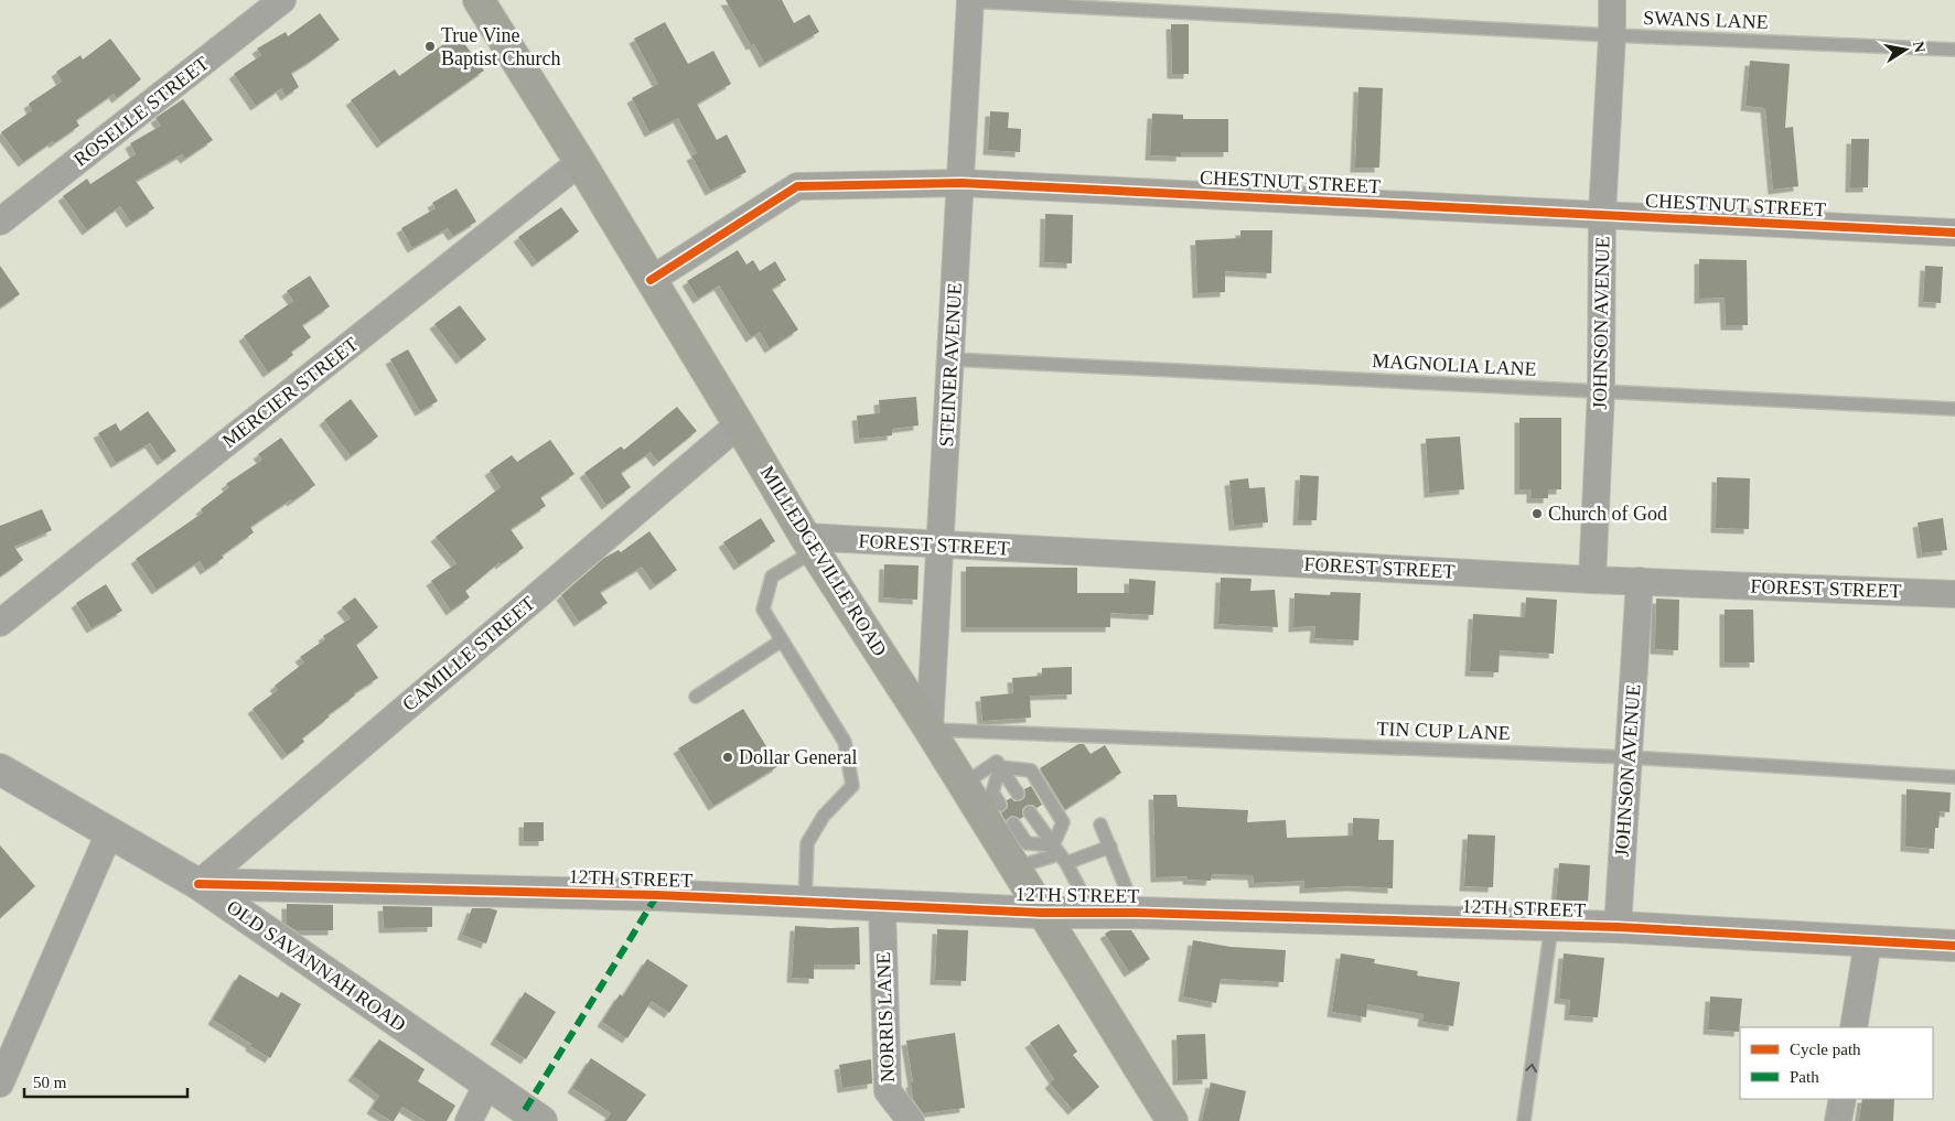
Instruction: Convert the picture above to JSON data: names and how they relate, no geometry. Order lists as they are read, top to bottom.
{
  "streets": {
    "main road": ["MILLEDGEVILLE ROAD"],
    "street": [
      "ROSELLE STREET",
      "CHESTNUT STREET",
      "JOHNSON AVENUE",
      "STEINER AVENUE",
      "MERCIER STREET",
      "FOREST STREET",
      "CAMILLE STREET",
      "12TH STREET",
      "OLD SAVANNAH ROAD",
      "NORRIS LANE"
    ],
    "lane": ["SWANS LANE", "MAGNOLIA LANE", "TIN CUP LANE"]
  },
  "crossings": [
    ["SWANS LANE", "JOHNSON AVENUE"],
    ["SWANS LANE", "STEINER AVENUE"],
    ["CHESTNUT STREET", "JOHNSON AVENUE"],
    ["CHESTNUT STREET", "STEINER AVENUE"],
    ["CHESTNUT STREET", "MILLEDGEVILLE ROAD"],
    ["JOHNSON AVENUE", "MAGNOLIA LANE"],
    ["JOHNSON AVENUE", "FOREST STREET"],
    ["JOHNSON AVENUE", "TIN CUP LANE"],
    ["JOHNSON AVENUE", "12TH STREET"],
    ["STEINER AVENUE", "MAGNOLIA LANE"],
    ["STEINER AVENUE", "FOREST STREET"],
    ["STEINER AVENUE", "MILLEDGEVILLE ROAD"],
    ["STEINER AVENUE", "TIN CUP LANE"],
    ["MERCIER STREET", "MILLEDGEVILLE ROAD"],
    ["FOREST STREET", "MILLEDGEVILLE ROAD"],
    ["MILLEDGEVILLE ROAD", "CAMILLE STREET"],
    ["MILLEDGEVILLE ROAD", "TIN CUP LANE"],
    ["MILLEDGEVILLE ROAD", "12TH STREET"],
    ["CAMILLE STREET", "12TH STREET"],
    ["CAMILLE STREET", "OLD SAVANNAH ROAD"],
    ["12TH STREET", "OLD SAVANNAH ROAD"],
    ["12TH STREET", "NORRIS LANE"]
  ],
  "places": ["True Vine Baptist Church", "Church of God", "Dollar General"],
  "legend": ["Cycle path", "Path"],
  "scale_bar": "50 m",
  "north": "right"
}
